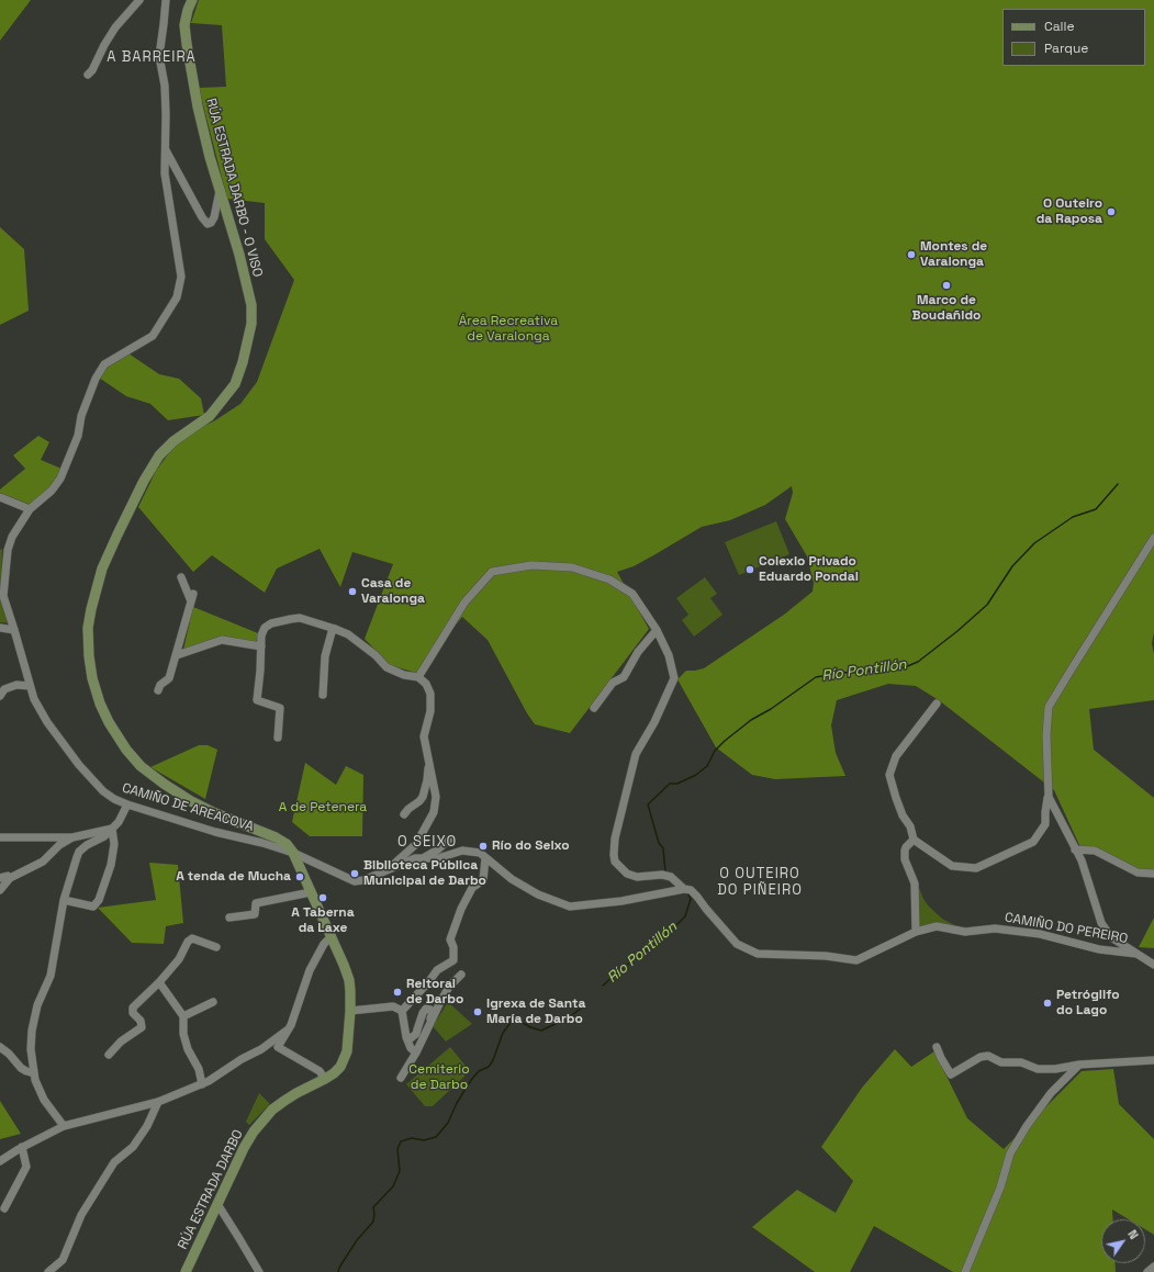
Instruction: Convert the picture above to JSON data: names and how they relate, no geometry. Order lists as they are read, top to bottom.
{
  "streets": {
    "main road": ["RÚA ESTRADA DARBO - O VISO", "RÚA ESTRADA DARBO"],
    "street": ["CAMIÑO DE AREACOVA", "CAMIÑO DO PEREIRO"]
  },
  "crossings": [
    ["RÚA ESTRADA DARBO - O VISO", "RÚA ESTRADA DARBO"],
    ["CAMIÑO DE AREACOVA", "RÚA ESTRADA DARBO"]
  ],
  "districts": ["A BARREIRA", "O SEIXO", "O OUTEIRO DO PIÑEIRO"],
  "water": ["Río Pontillón"],
  "parks": ["Área Recreativa de Varalonga", "A de Petenera", "Cemiterio de Darbo"],
  "places": [
    "O Outeiro da Raposa",
    "Montes de Varalonga",
    "Marco de Boudañido",
    "Colexio Privado Eduardo Pondal",
    "Casa de Varalonga",
    "Río do Seixo",
    "Biblioteca Pública Municipal de Darbo",
    "A tenda de Mucha",
    "A Taberna da Laxe",
    "Reitoral de Darbo",
    "Petróglifo do Lago",
    "Igrexa de Santa María de Darbo"
  ],
  "legend": ["Calle", "Parque"],
  "north": "top right"
}
